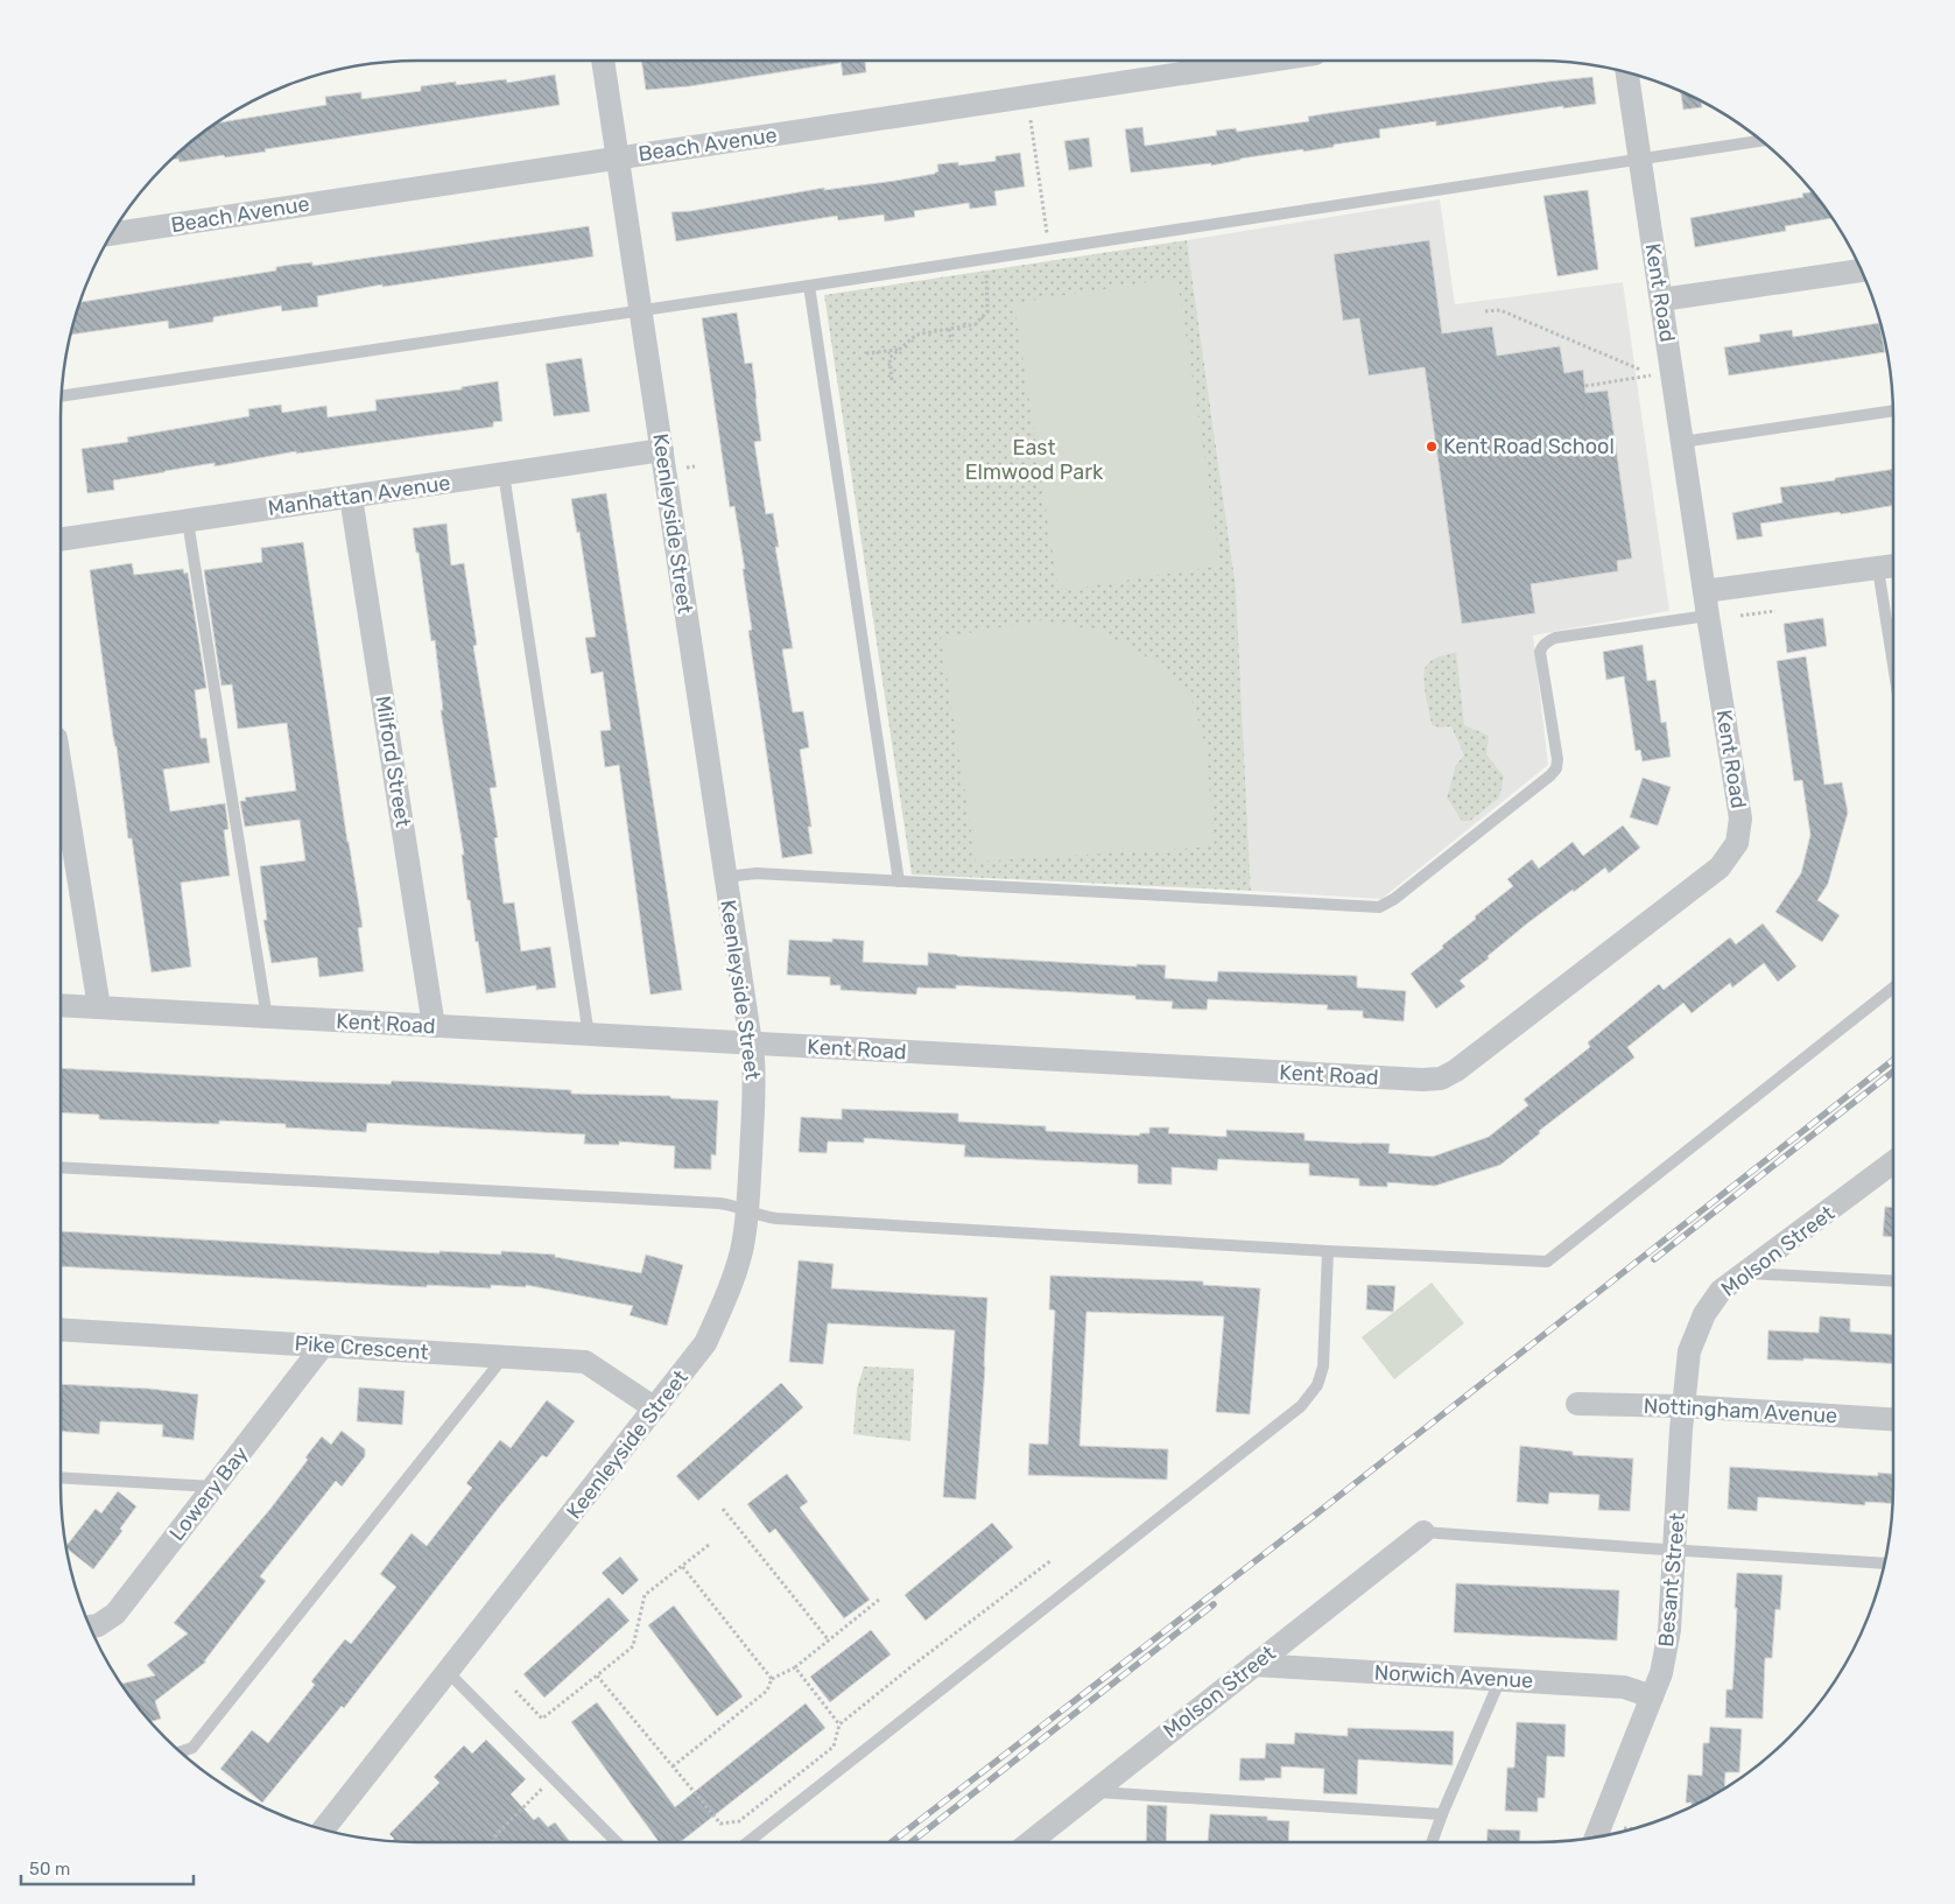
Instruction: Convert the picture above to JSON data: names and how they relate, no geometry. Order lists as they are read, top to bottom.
{
  "streets": {
    "street": [
      "Beach Avenue",
      "Kent Road",
      "Manhattan Avenue",
      "Keenleyside Street",
      "Milford Street",
      "Molson Street",
      "Pike Crescent",
      "Nottingham Avenue",
      "Lowery Bay",
      "Besant Street",
      "Norwich Avenue"
    ]
  },
  "crossings": [
    ["Beach Avenue", "Keenleyside Street"],
    ["Kent Road", "Keenleyside Street"],
    ["Kent Road", "Milford Street"],
    ["Manhattan Avenue", "Keenleyside Street"],
    ["Manhattan Avenue", "Milford Street"],
    ["Keenleyside Street", "Pike Crescent"],
    ["Molson Street", "Nottingham Avenue"],
    ["Molson Street", "Besant Street"],
    ["Molson Street", "Norwich Avenue"],
    ["Pike Crescent", "Lowery Bay"],
    ["Nottingham Avenue", "Besant Street"],
    ["Besant Street", "Norwich Avenue"]
  ],
  "parks": ["East Elmwood Park"],
  "places": ["Kent Road School"],
  "scale_bar": "50 m"
}
